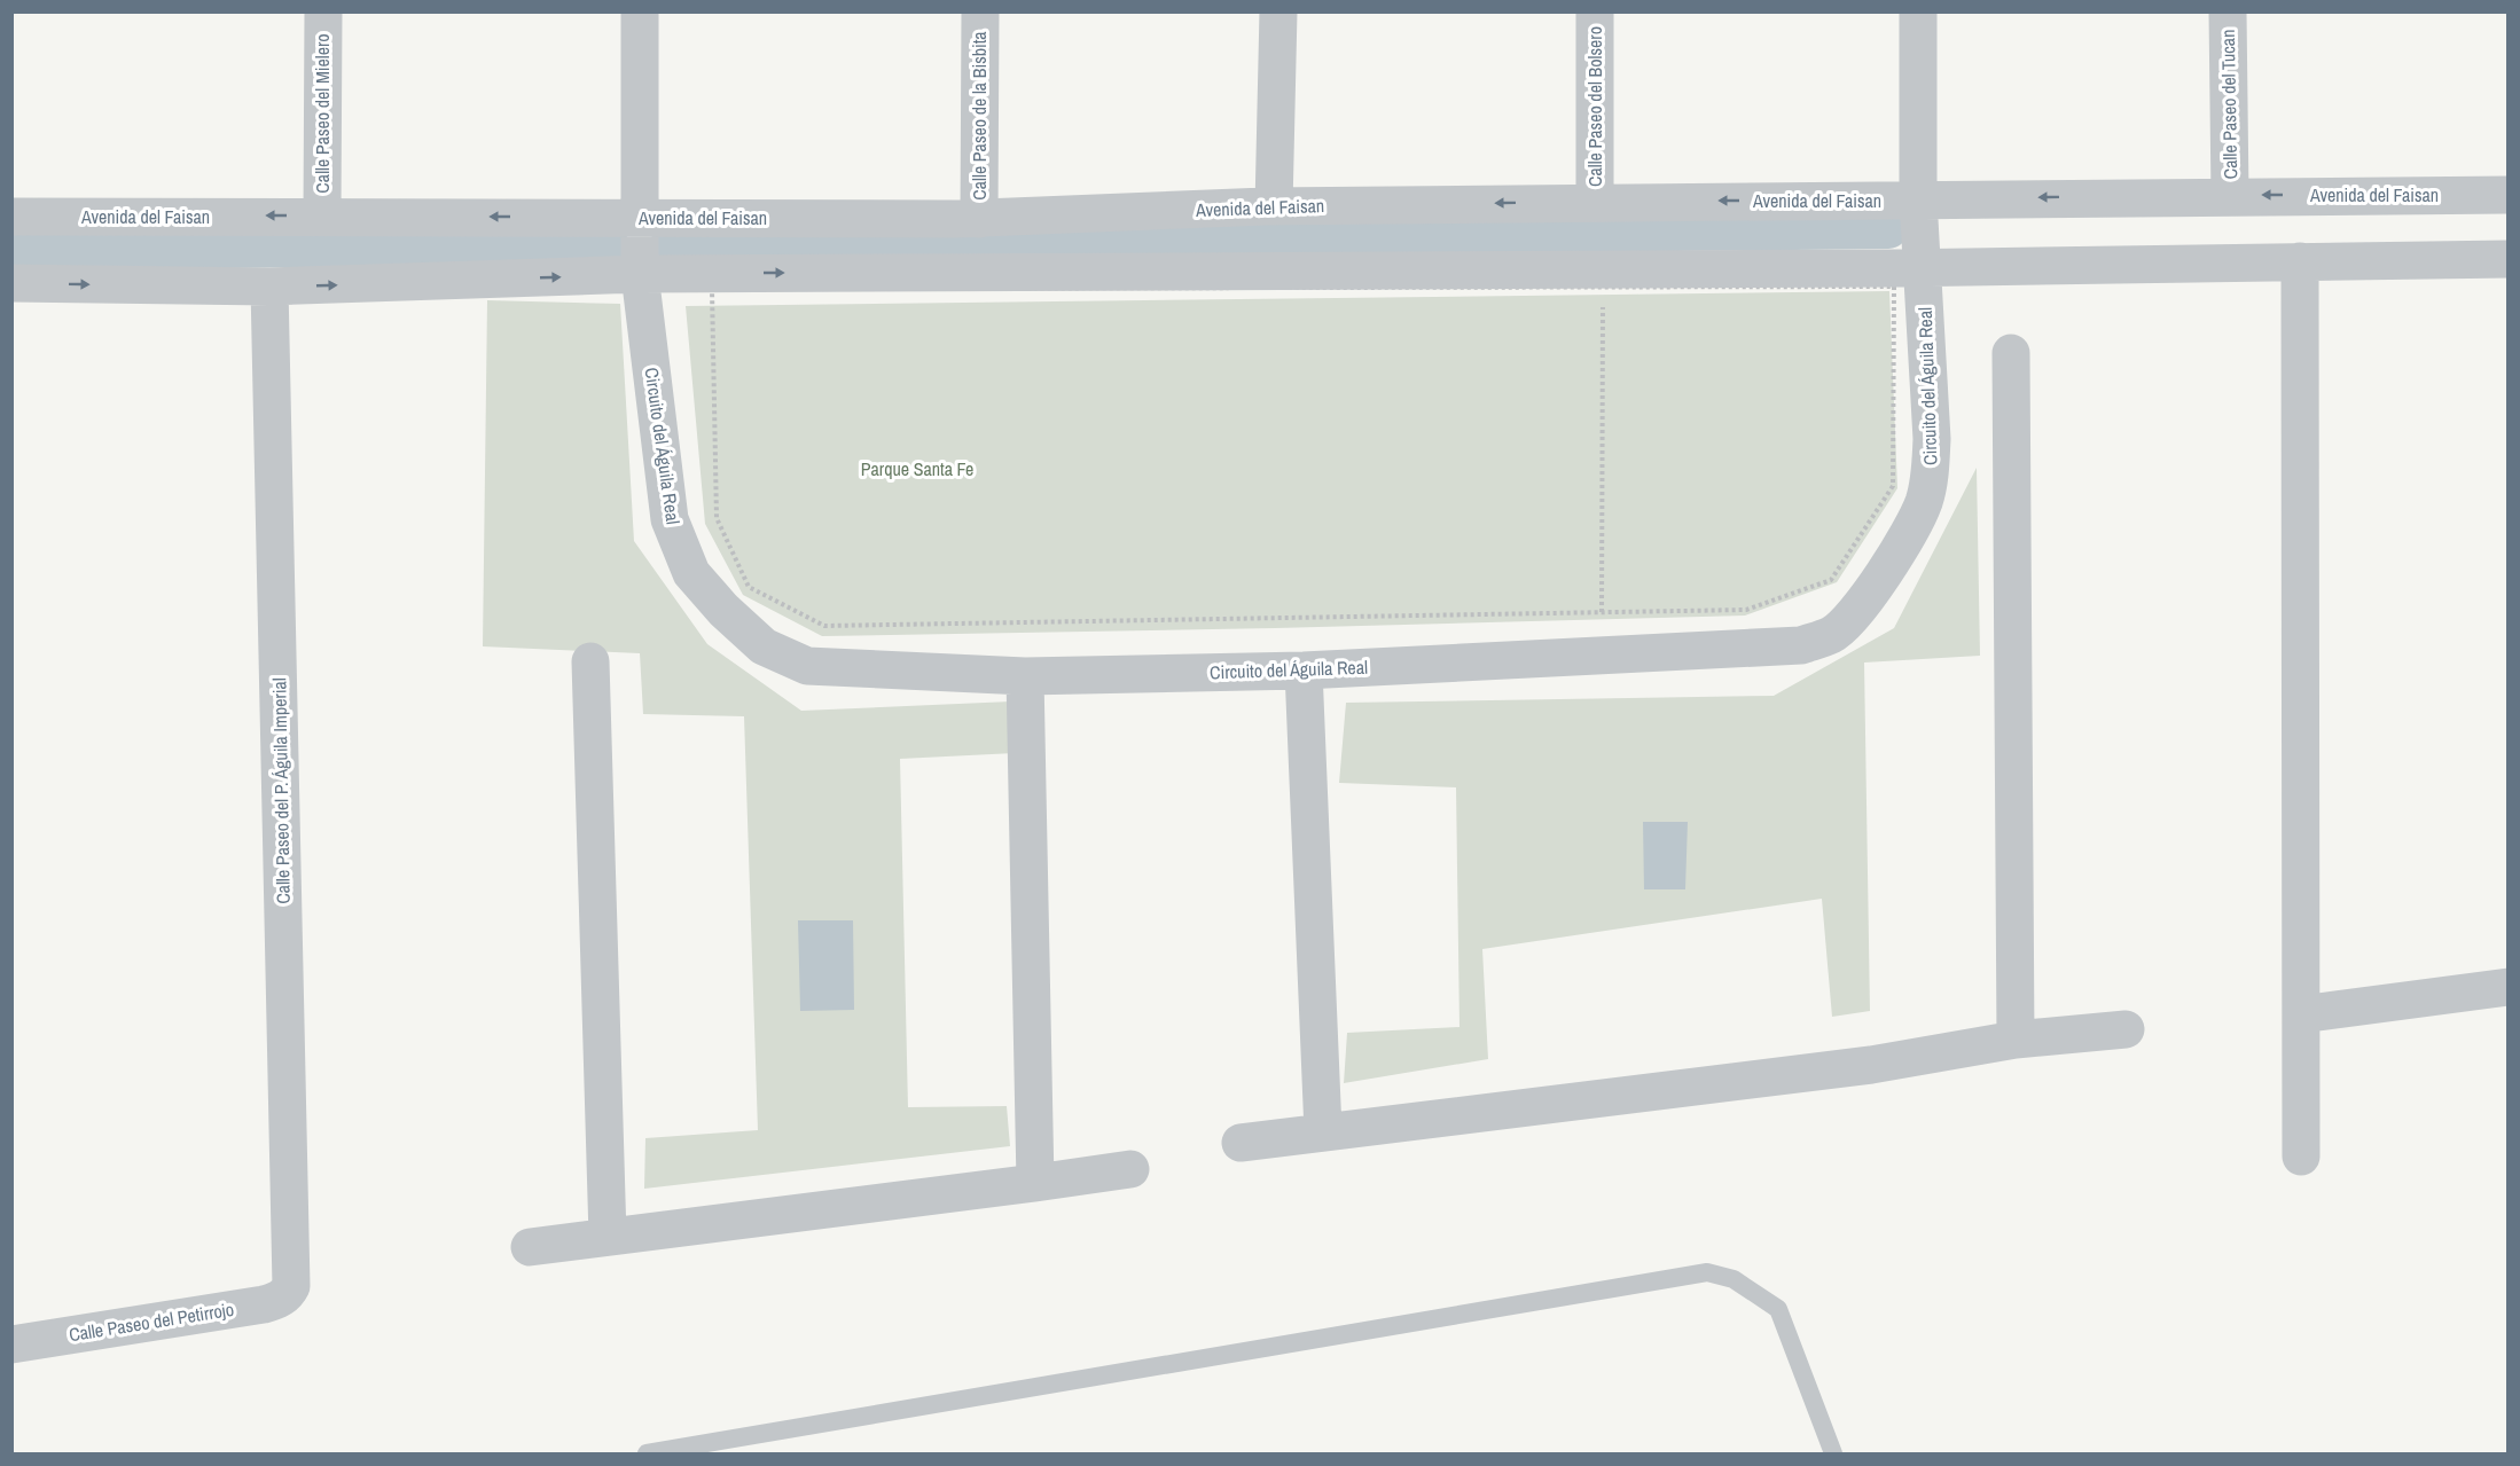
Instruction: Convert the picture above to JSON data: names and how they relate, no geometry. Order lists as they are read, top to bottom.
{
  "streets": {
    "street": [
      "Calle Paseo del Tucan",
      "Calle Paseo del Bolsero",
      "Calle Paseo del Mielero",
      "Calle Paseo de la Bisbita",
      "Avenida del Faisan",
      "Circuito del Águila Real",
      "Calle Paseo del P. Águila Imperial",
      "Calle Paseo del Petirrojo"
    ]
  },
  "crossings": [
    ["Calle Paseo del Tucan", "Avenida del Faisan"],
    ["Calle Paseo del Bolsero", "Avenida del Faisan"],
    ["Calle Paseo del Mielero", "Avenida del Faisan"],
    ["Calle Paseo de la Bisbita", "Avenida del Faisan"],
    ["Avenida del Faisan", "Circuito del Águila Real"],
    ["Calle Paseo del P. Águila Imperial", "Calle Paseo del Petirrojo"]
  ],
  "parks": ["Parque Santa Fe"]
}
